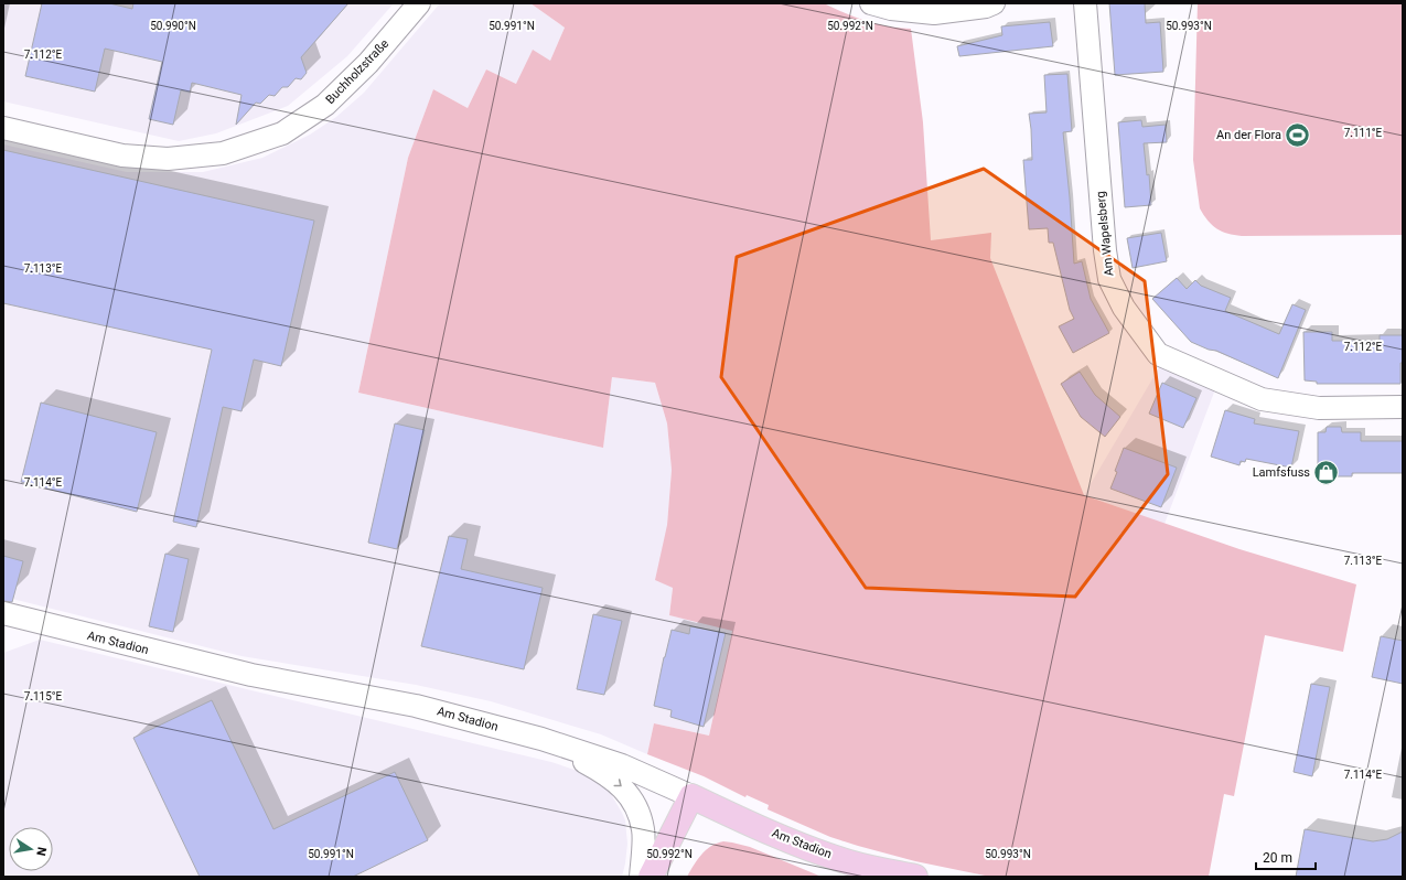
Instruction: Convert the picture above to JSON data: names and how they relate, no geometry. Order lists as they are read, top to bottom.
{
  "streets": {
    "main road": ["Am Stadion"],
    "street": ["Buchholzstraße", "Am Wapelsberg"]
  },
  "places": {
    "sports": ["An der Flora"],
    "shop": ["Lamfsfuss"]
  },
  "scale_bar": "20 m",
  "north": "right",
  "coordinates": [
    "50.990°N",
    "50.991°N",
    "50.992°N",
    "50.993°N",
    "7.112°E",
    "7.111°E",
    "7.113°E",
    "7.114°E",
    "7.115°E"
  ]
}
